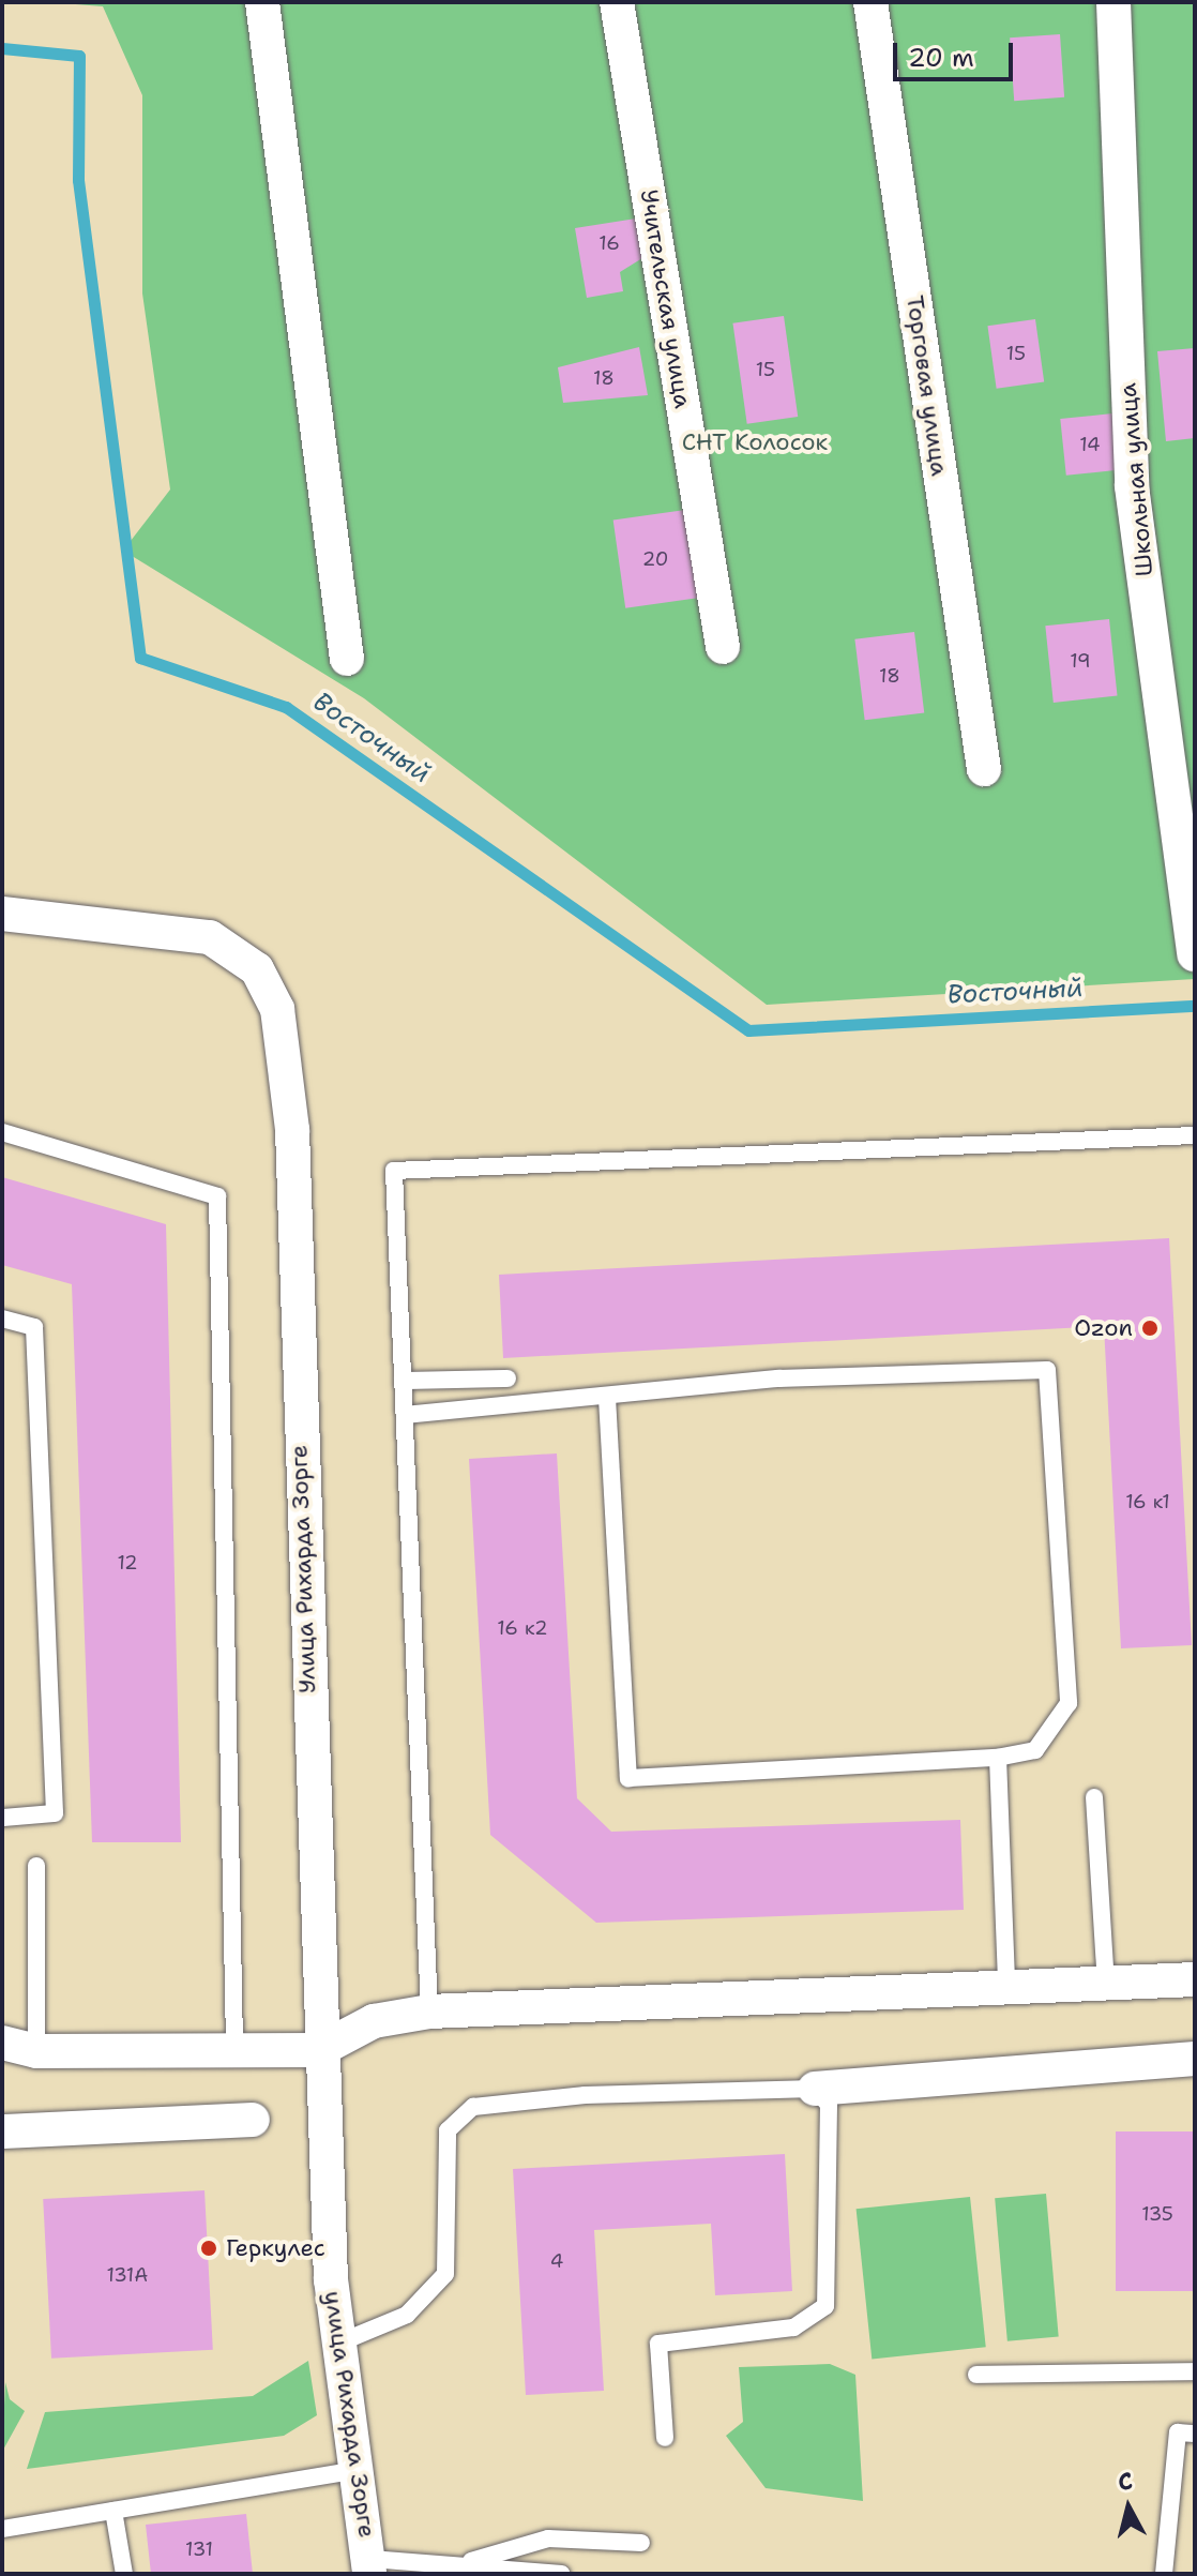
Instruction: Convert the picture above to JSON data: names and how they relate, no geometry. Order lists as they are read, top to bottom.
{
  "streets": {
    "street": [
      "Учительская улица",
      "Торговая улица",
      "Школьная улица",
      "Улица Рихарда Зорге",
      "улица Рихарда Зорге"
    ]
  },
  "crossings": [
    ["Улица Рихарда Зорге", "улица Рихарда Зорге"]
  ],
  "water": ["Восточный"],
  "parks": ["СНТ Колосок"],
  "places": ["Ozon", "Геркулес"],
  "house_numbers": [
    "16",
    "15",
    "15",
    "18",
    "14",
    "20",
    "19",
    "18",
    "16 к1",
    "12",
    "16 к2",
    "135",
    "4",
    "131А",
    "131"
  ],
  "scale_bar": "20 m",
  "north": "top"
}
